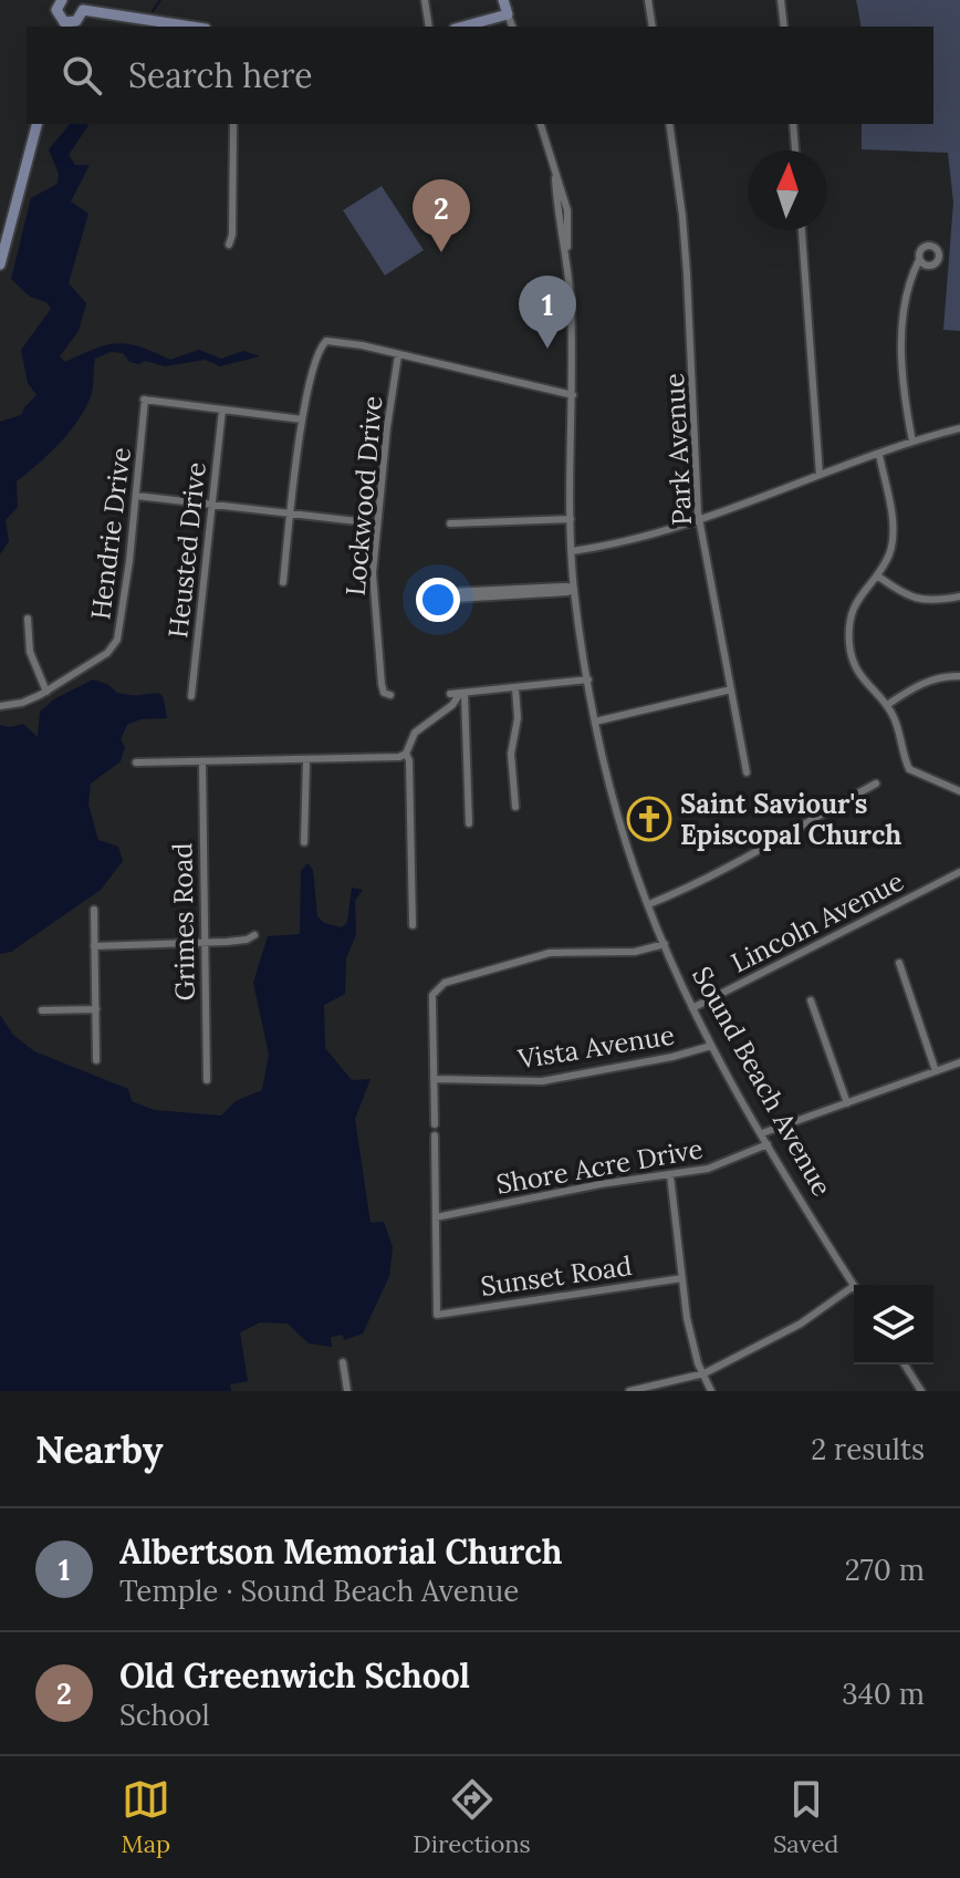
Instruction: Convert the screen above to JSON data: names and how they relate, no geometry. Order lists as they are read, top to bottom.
{
  "streets": {
    "street": [
      "Park Avenue",
      "Lockwood Drive",
      "Hendrie Drive",
      "Heusted Drive",
      "Grimes Road",
      "Lincoln Avenue",
      "Vista Avenue",
      "Sound Beach Avenue",
      "Shore Acre Drive",
      "Sunset Road"
    ]
  },
  "crossings": [
    ["Hendrie Drive", "Heusted Drive"],
    ["Lincoln Avenue", "Sound Beach Avenue"],
    ["Vista Avenue", "Sound Beach Avenue"],
    ["Sound Beach Avenue", "Shore Acre Drive"],
    ["Shore Acre Drive", "Sunset Road"]
  ],
  "places": {
    "church": ["Saint Saviour's Episcopal Church"]
  },
  "north": "top",
  "page": {
    "search": "Search here",
    "pins": ["2", "1"],
    "heading": ["Nearby", "2 results"],
    "list": [
      {
        "mark": "1",
        "name": "Albertson Memorial Church",
        "note": "Temple · Sound Beach Avenue",
        "value": "270 m"
      },
      {
        "mark": "2",
        "name": "Old Greenwich School",
        "note": "School",
        "value": "340 m"
      }
    ],
    "nav": ["Map", "Directions", "Saved"]
  }
}
